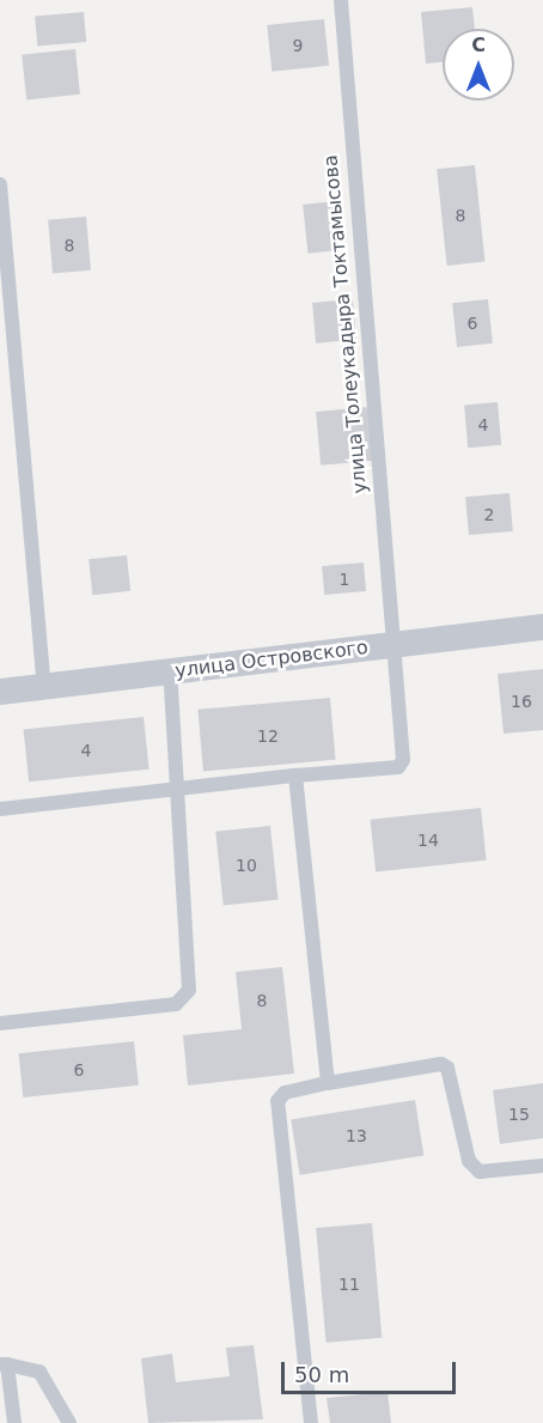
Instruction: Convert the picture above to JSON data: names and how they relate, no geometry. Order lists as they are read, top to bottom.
{
  "streets": {
    "street": ["улица Островского"],
    "lane": ["улица Толеукадыра Токтамысова"]
  },
  "crossings": [
    ["улица Толеукадыра Токтамысова", "улица Островского"]
  ],
  "house_numbers": [
    "9",
    "8",
    "8",
    "6",
    "4",
    "2",
    "1",
    "16",
    "12",
    "4",
    "14",
    "10",
    "8",
    "6",
    "15",
    "13",
    "11"
  ],
  "scale_bar": "50 m",
  "north": "top"
}
